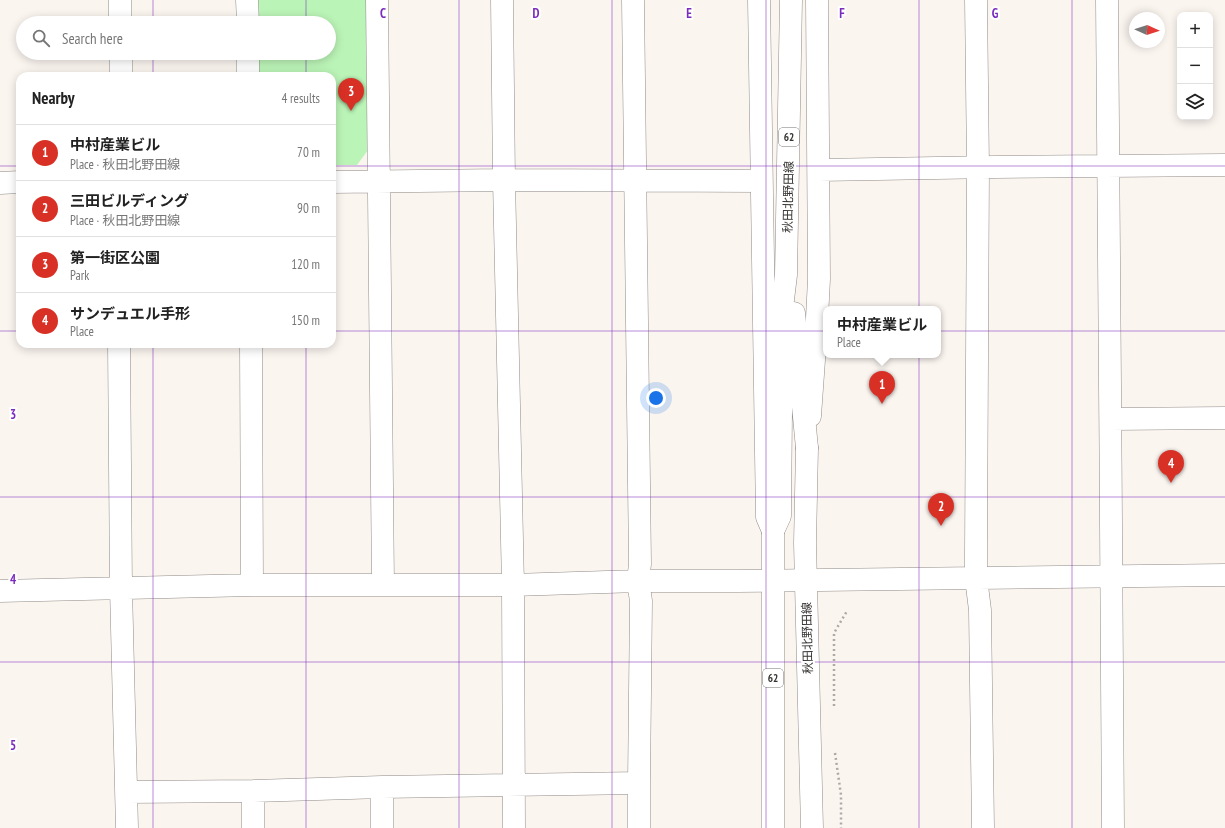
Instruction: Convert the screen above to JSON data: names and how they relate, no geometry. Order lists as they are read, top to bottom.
{
  "streets": {
    "main road": ["62", "秋田北野田線"]
  },
  "crossings": [
    ["62", "秋田北野田線"]
  ],
  "north": "right",
  "page": {
    "map_buttons": ["+", "−"],
    "search": "Search here",
    "heading": ["Nearby", "4 results"],
    "pins": [
      "3",
      "1",
      "4",
      "2"
    ],
    "list": [
      {
        "mark": "1",
        "name": "中村産業ビル",
        "note": "Place · 秋田北野田線",
        "value": "70 m"
      },
      {
        "mark": "2",
        "name": "三田ビルディング",
        "note": "Place · 秋田北野田線",
        "value": "90 m"
      },
      {
        "mark": "3",
        "name": "第一街区公園",
        "note": "Park",
        "value": "120 m"
      },
      {
        "mark": "4",
        "name": "サンデュエル手形",
        "note": "Place",
        "value": "150 m"
      }
    ],
    "popup": ["中村産業ビル", "Place"]
  },
  "grid": {
    "columns": [
      "C",
      "D",
      "E",
      "F",
      "G"
    ],
    "rows": ["3", "4", "5"]
  }
}
